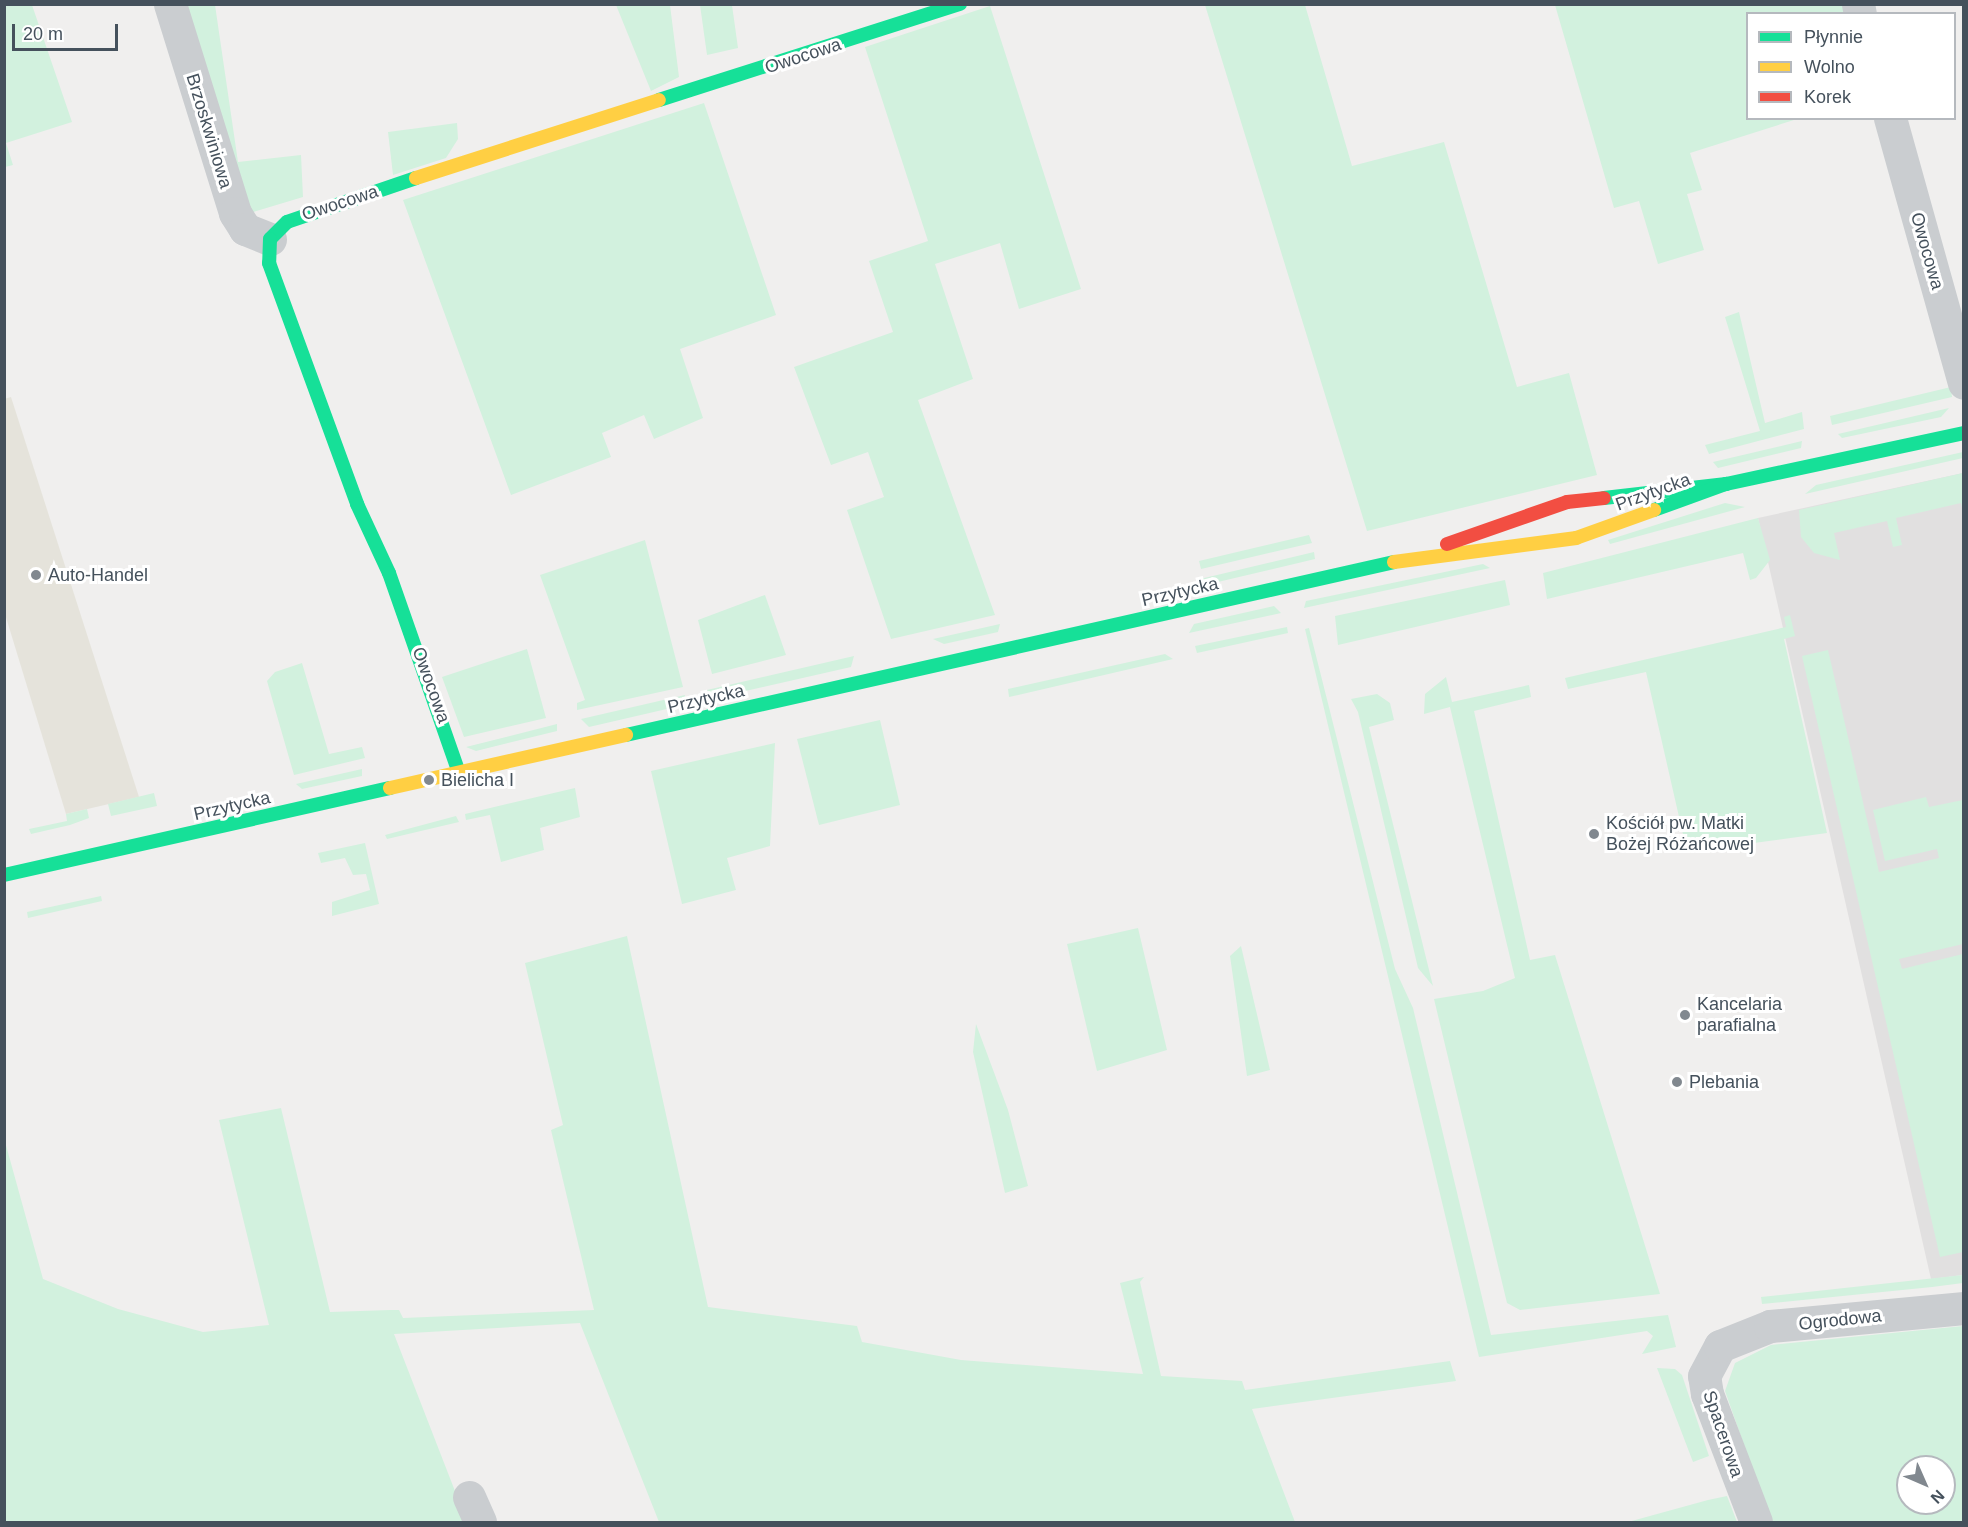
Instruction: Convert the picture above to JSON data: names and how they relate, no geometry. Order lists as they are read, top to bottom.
{
  "streets": {
    "main road": ["Owocowa", "Przytycka"],
    "street": ["Brzoskwiniowa", "Ogrodowa", "Spacerowa"]
  },
  "crossings": [
    ["Owocowa", "Brzoskwiniowa"],
    ["Owocowa", "Przytycka"],
    ["Ogrodowa", "Spacerowa"]
  ],
  "places": [
    "Auto-Handel",
    "Bielicha I",
    "Kościół pw. Matki Bożej Różańcowej",
    "Kancelaria parafialna",
    "Plebania"
  ],
  "legend": ["Płynnie", "Wolno", "Korek"],
  "scale_bar": "20 m",
  "north": "bottom right"
}
